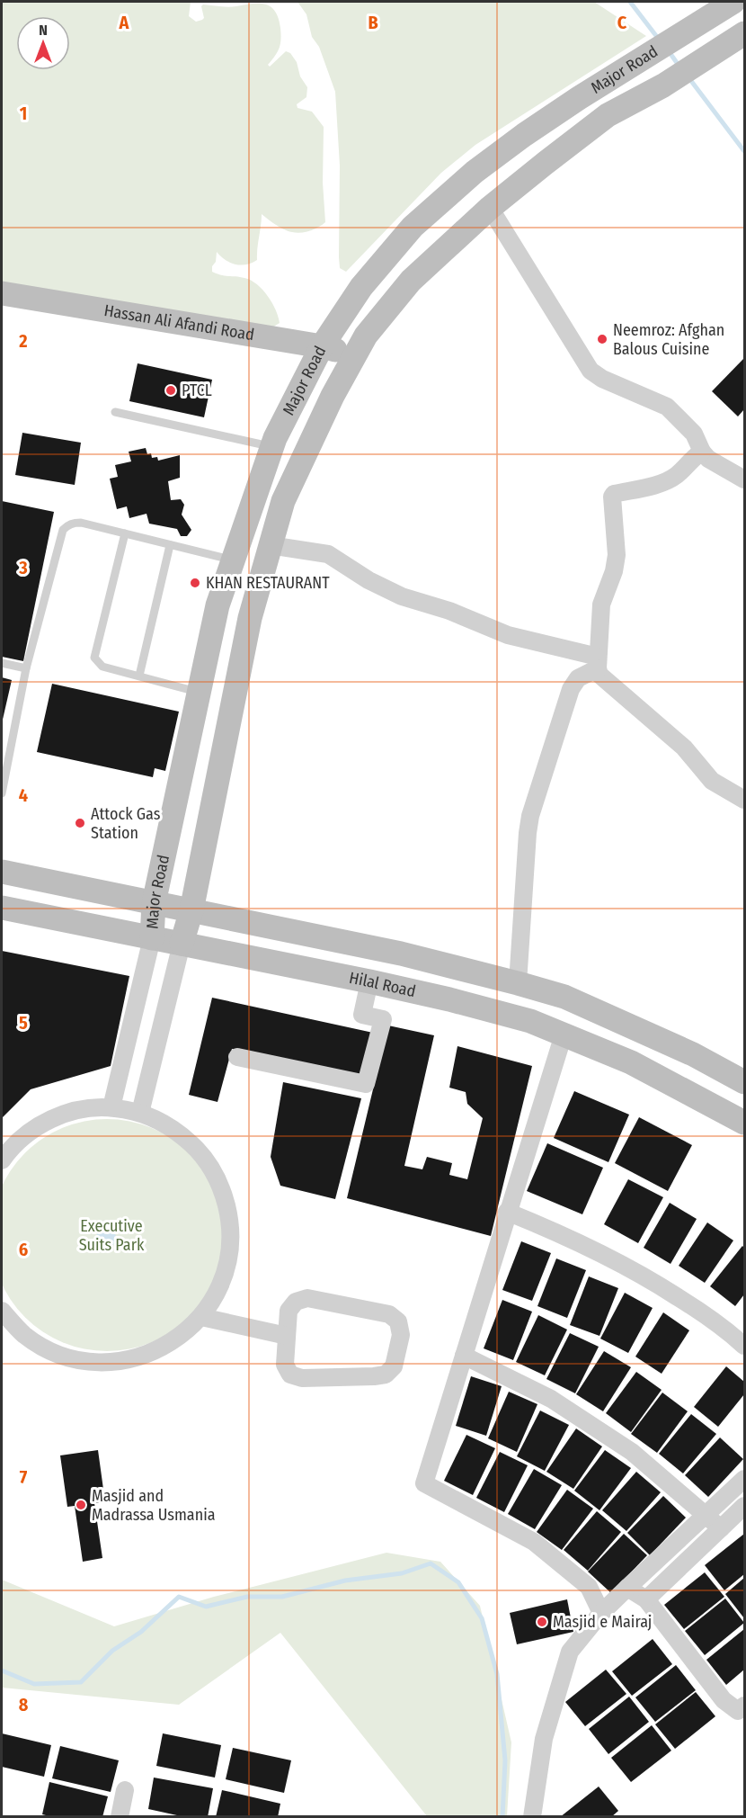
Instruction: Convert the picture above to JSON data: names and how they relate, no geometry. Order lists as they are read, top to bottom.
{
  "streets": {
    "street": ["Major Road", "Hassan Ali Afandi Road", "Hilal Road"]
  },
  "crossings": [
    ["Major Road", "Hassan Ali Afandi Road"],
    ["Major Road", "Hilal Road"]
  ],
  "parks": ["Executive Suits Park"],
  "places": [
    "Neemroz: Afghan Balous Cuisine",
    "PTCL",
    "KHAN RESTAURANT",
    "Attock Gas Station",
    "Masjid and Madrassa Usmania",
    "Masjid e Mairaj"
  ],
  "north": "top",
  "grid": {
    "columns": ["A", "B", "C"],
    "rows": [
      "1",
      "2",
      "3",
      "4",
      "5",
      "6",
      "7",
      "8"
    ]
  }
}
